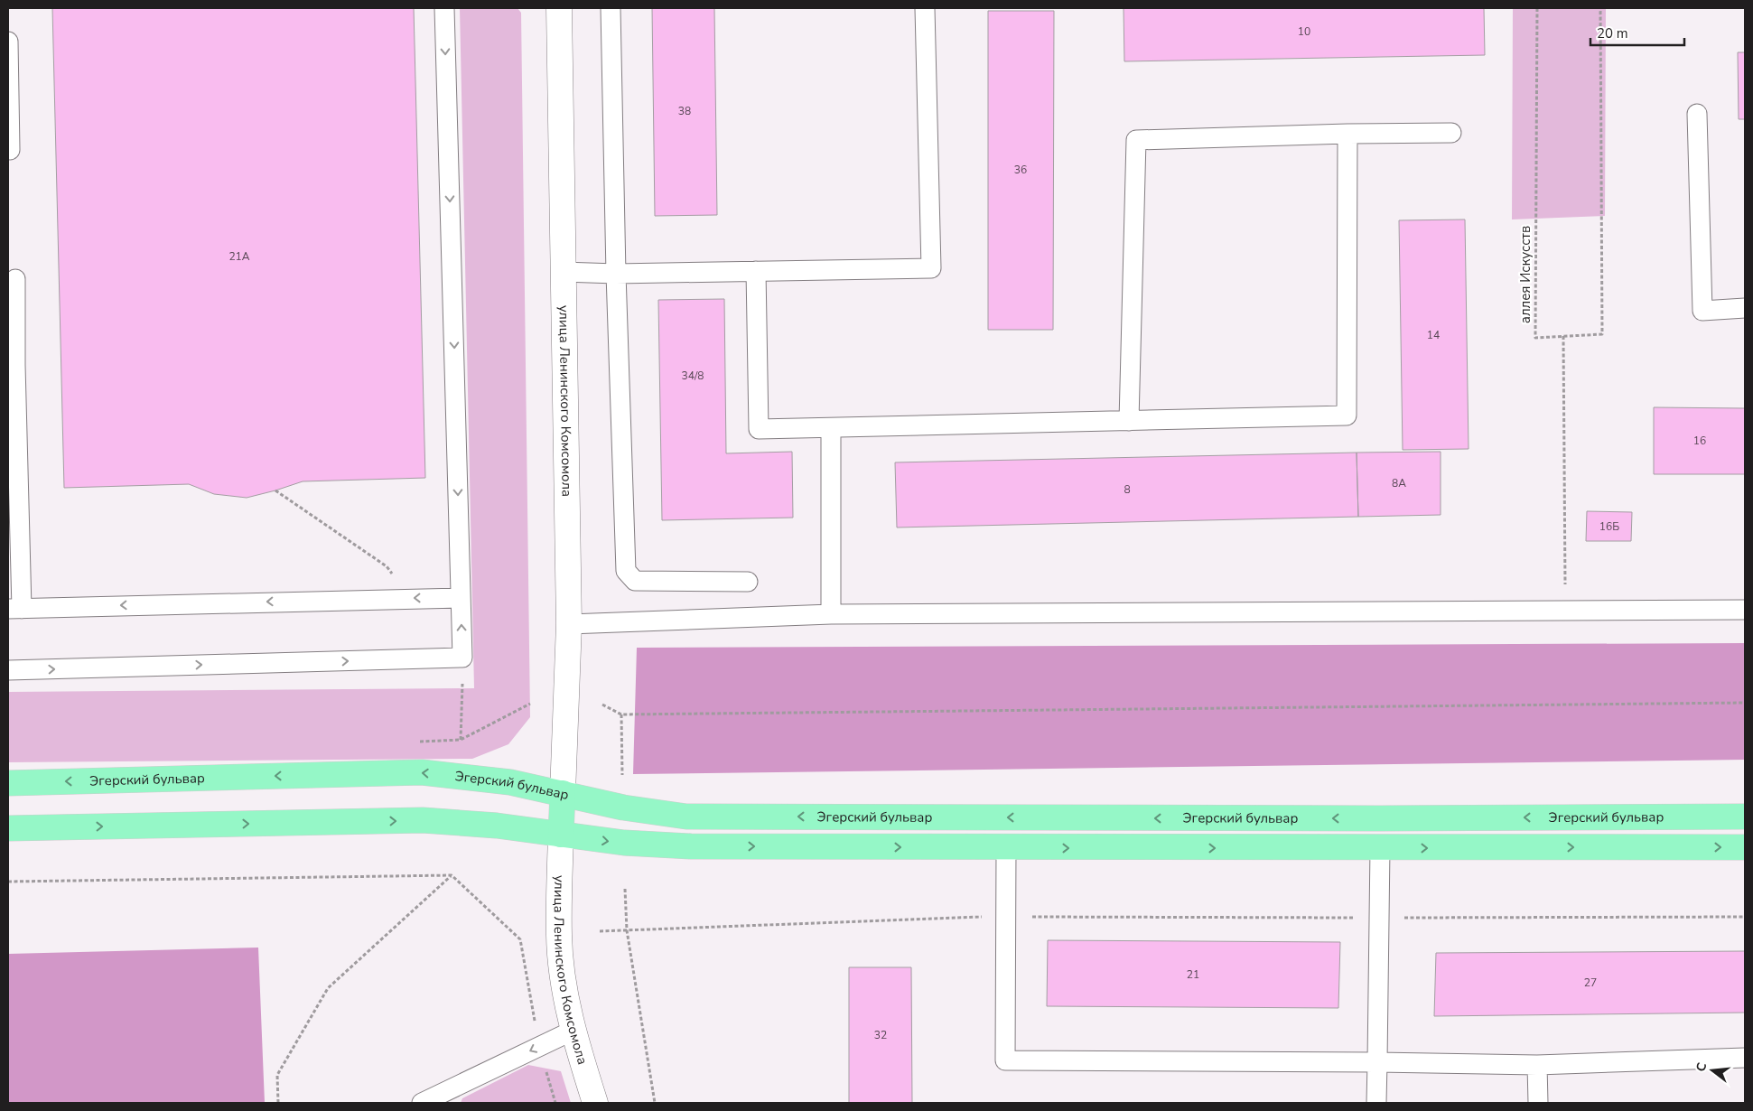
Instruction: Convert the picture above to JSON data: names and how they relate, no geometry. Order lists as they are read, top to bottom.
{
  "streets": {
    "main road": ["улица Ленинского Комсомола", "Эгерский бульвар"],
    "path": ["аллея Искусств"]
  },
  "crossings": [
    ["улица Ленинского Комсомола", "Эгерский бульвар"]
  ],
  "house_numbers": [
    "10",
    "38",
    "36",
    "21А",
    "14",
    "34/8",
    "16",
    "8А",
    "8",
    "16Б",
    "21",
    "27",
    "32"
  ],
  "scale_bar": "20 m",
  "north": "left"
}
